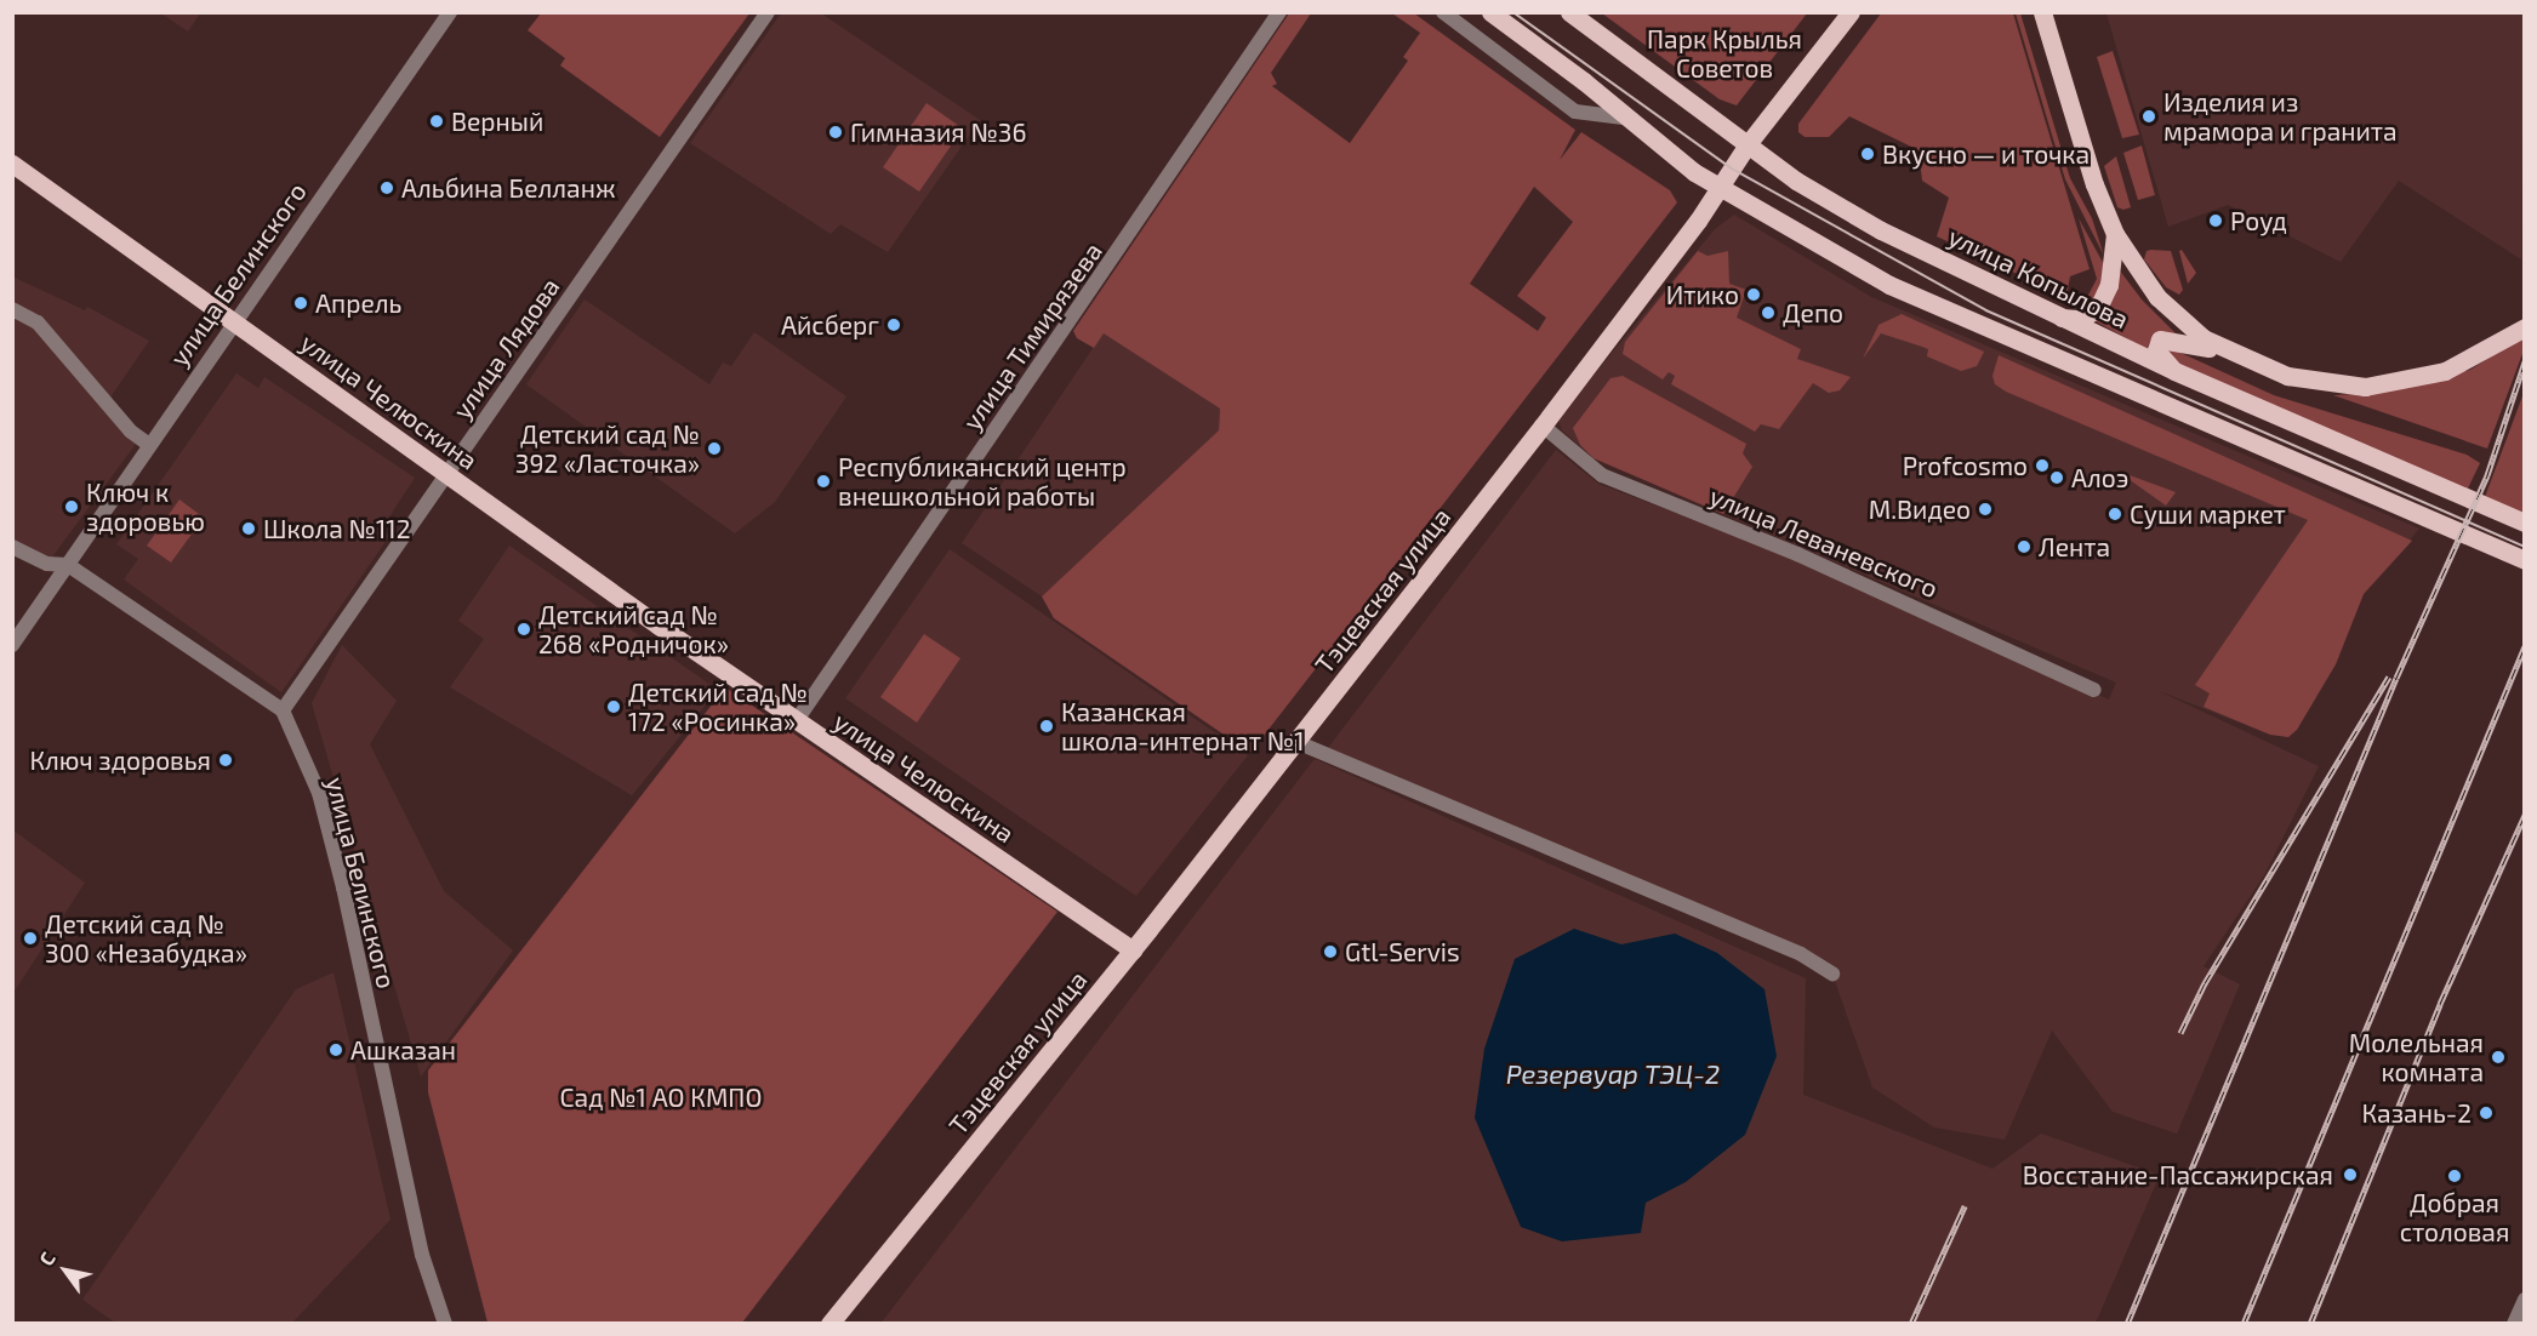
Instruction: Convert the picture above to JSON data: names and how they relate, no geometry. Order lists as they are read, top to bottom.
{
  "streets": {
    "main road": ["улица Копылова", "улица Челюскина", "Тэцевская улица"],
    "street": [
      "улица Белинского",
      "улица Тимирязева",
      "улица Лядова",
      "улица Леваневского"
    ]
  },
  "crossings": [
    ["улица Белинского", "улица Лядова"],
    ["улица Белинского", "улица Челюскина"],
    ["улица Копылова", "Тэцевская улица"],
    ["улица Тимирязева", "улица Челюскина"],
    ["улица Лядова", "улица Челюскина"],
    ["улица Челюскина", "Тэцевская улица"],
    ["улица Леваневского", "Тэцевская улица"]
  ],
  "water": ["Резервуар ТЭЦ-2"],
  "parks": ["Парк Крылья Советов", "Сад №1 АО КМПО"],
  "places": [
    "Изделия из мрамора и гранита",
    "Верный",
    "Гимназия №36",
    "Вкусно — и точка",
    "Альбина Белланж",
    "Роуд",
    "Итико",
    "Апрель",
    "Депо",
    "Айсберг",
    "Детский сад № 392 «Ласточка»",
    "Profcosmo",
    "Алоэ",
    "Республиканский центр внешкольной работы",
    "Ключ к здоровью",
    "М.Видео",
    "Суши маркет",
    "Школа №112",
    "Лента",
    "Детский сад № 268 «Родничок»",
    "Детский сад № 172 «Росинка»",
    "Казанская школа-интернат №1",
    "Ключ здоровья",
    "Детский сад № 300 «Незабудка»",
    "Gtl-Servis",
    "Ашказан",
    "Молельная комната",
    "Казань-2",
    "Восстание-Пассажирская",
    "Добрая столовая"
  ],
  "north": "top left"
}
